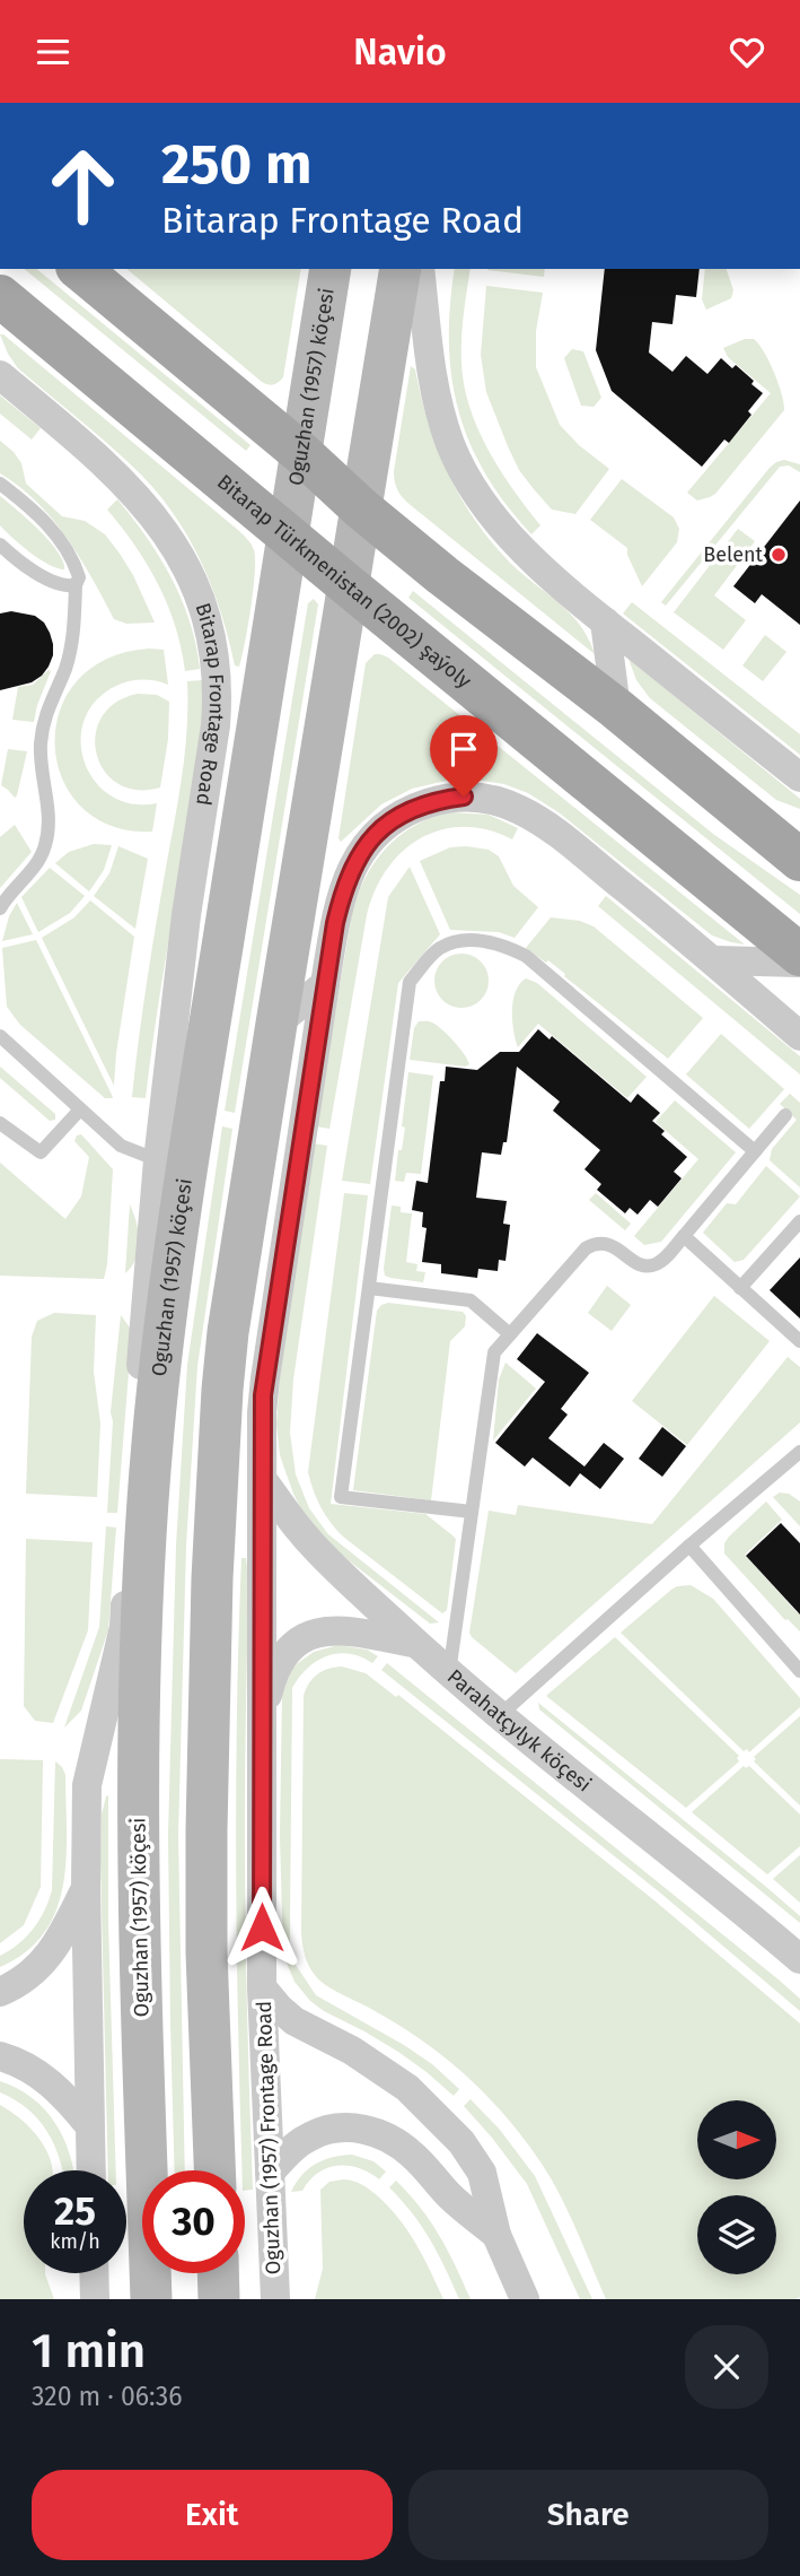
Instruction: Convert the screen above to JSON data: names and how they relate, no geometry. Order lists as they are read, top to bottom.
{
  "streets": {
    "main road": ["Oguzhan (1957) köçesi", "Bitarap Türkmenistan (2002) şaýoly"],
    "street": ["Bitarap Frontage Road", "Parahatçylyk köçesi", "Oguzhan (1957) Frontage Road"]
  },
  "crossings": [
    ["Oguzhan (1957) köçesi", "Bitarap Türkmenistan (2002) şaýoly"],
    ["Parahatçylyk köçesi", "Oguzhan (1957) Frontage Road"]
  ],
  "places": ["Belent"],
  "north": "right",
  "page": {
    "header": "Navio",
    "turn": ["250 m", "Bitarap Frontage Road"],
    "speed": "25 km/h",
    "limit": "30",
    "heading": ["1 min", "320 m · 06:36"],
    "buttons": ["Exit", "Share"]
  }
}
